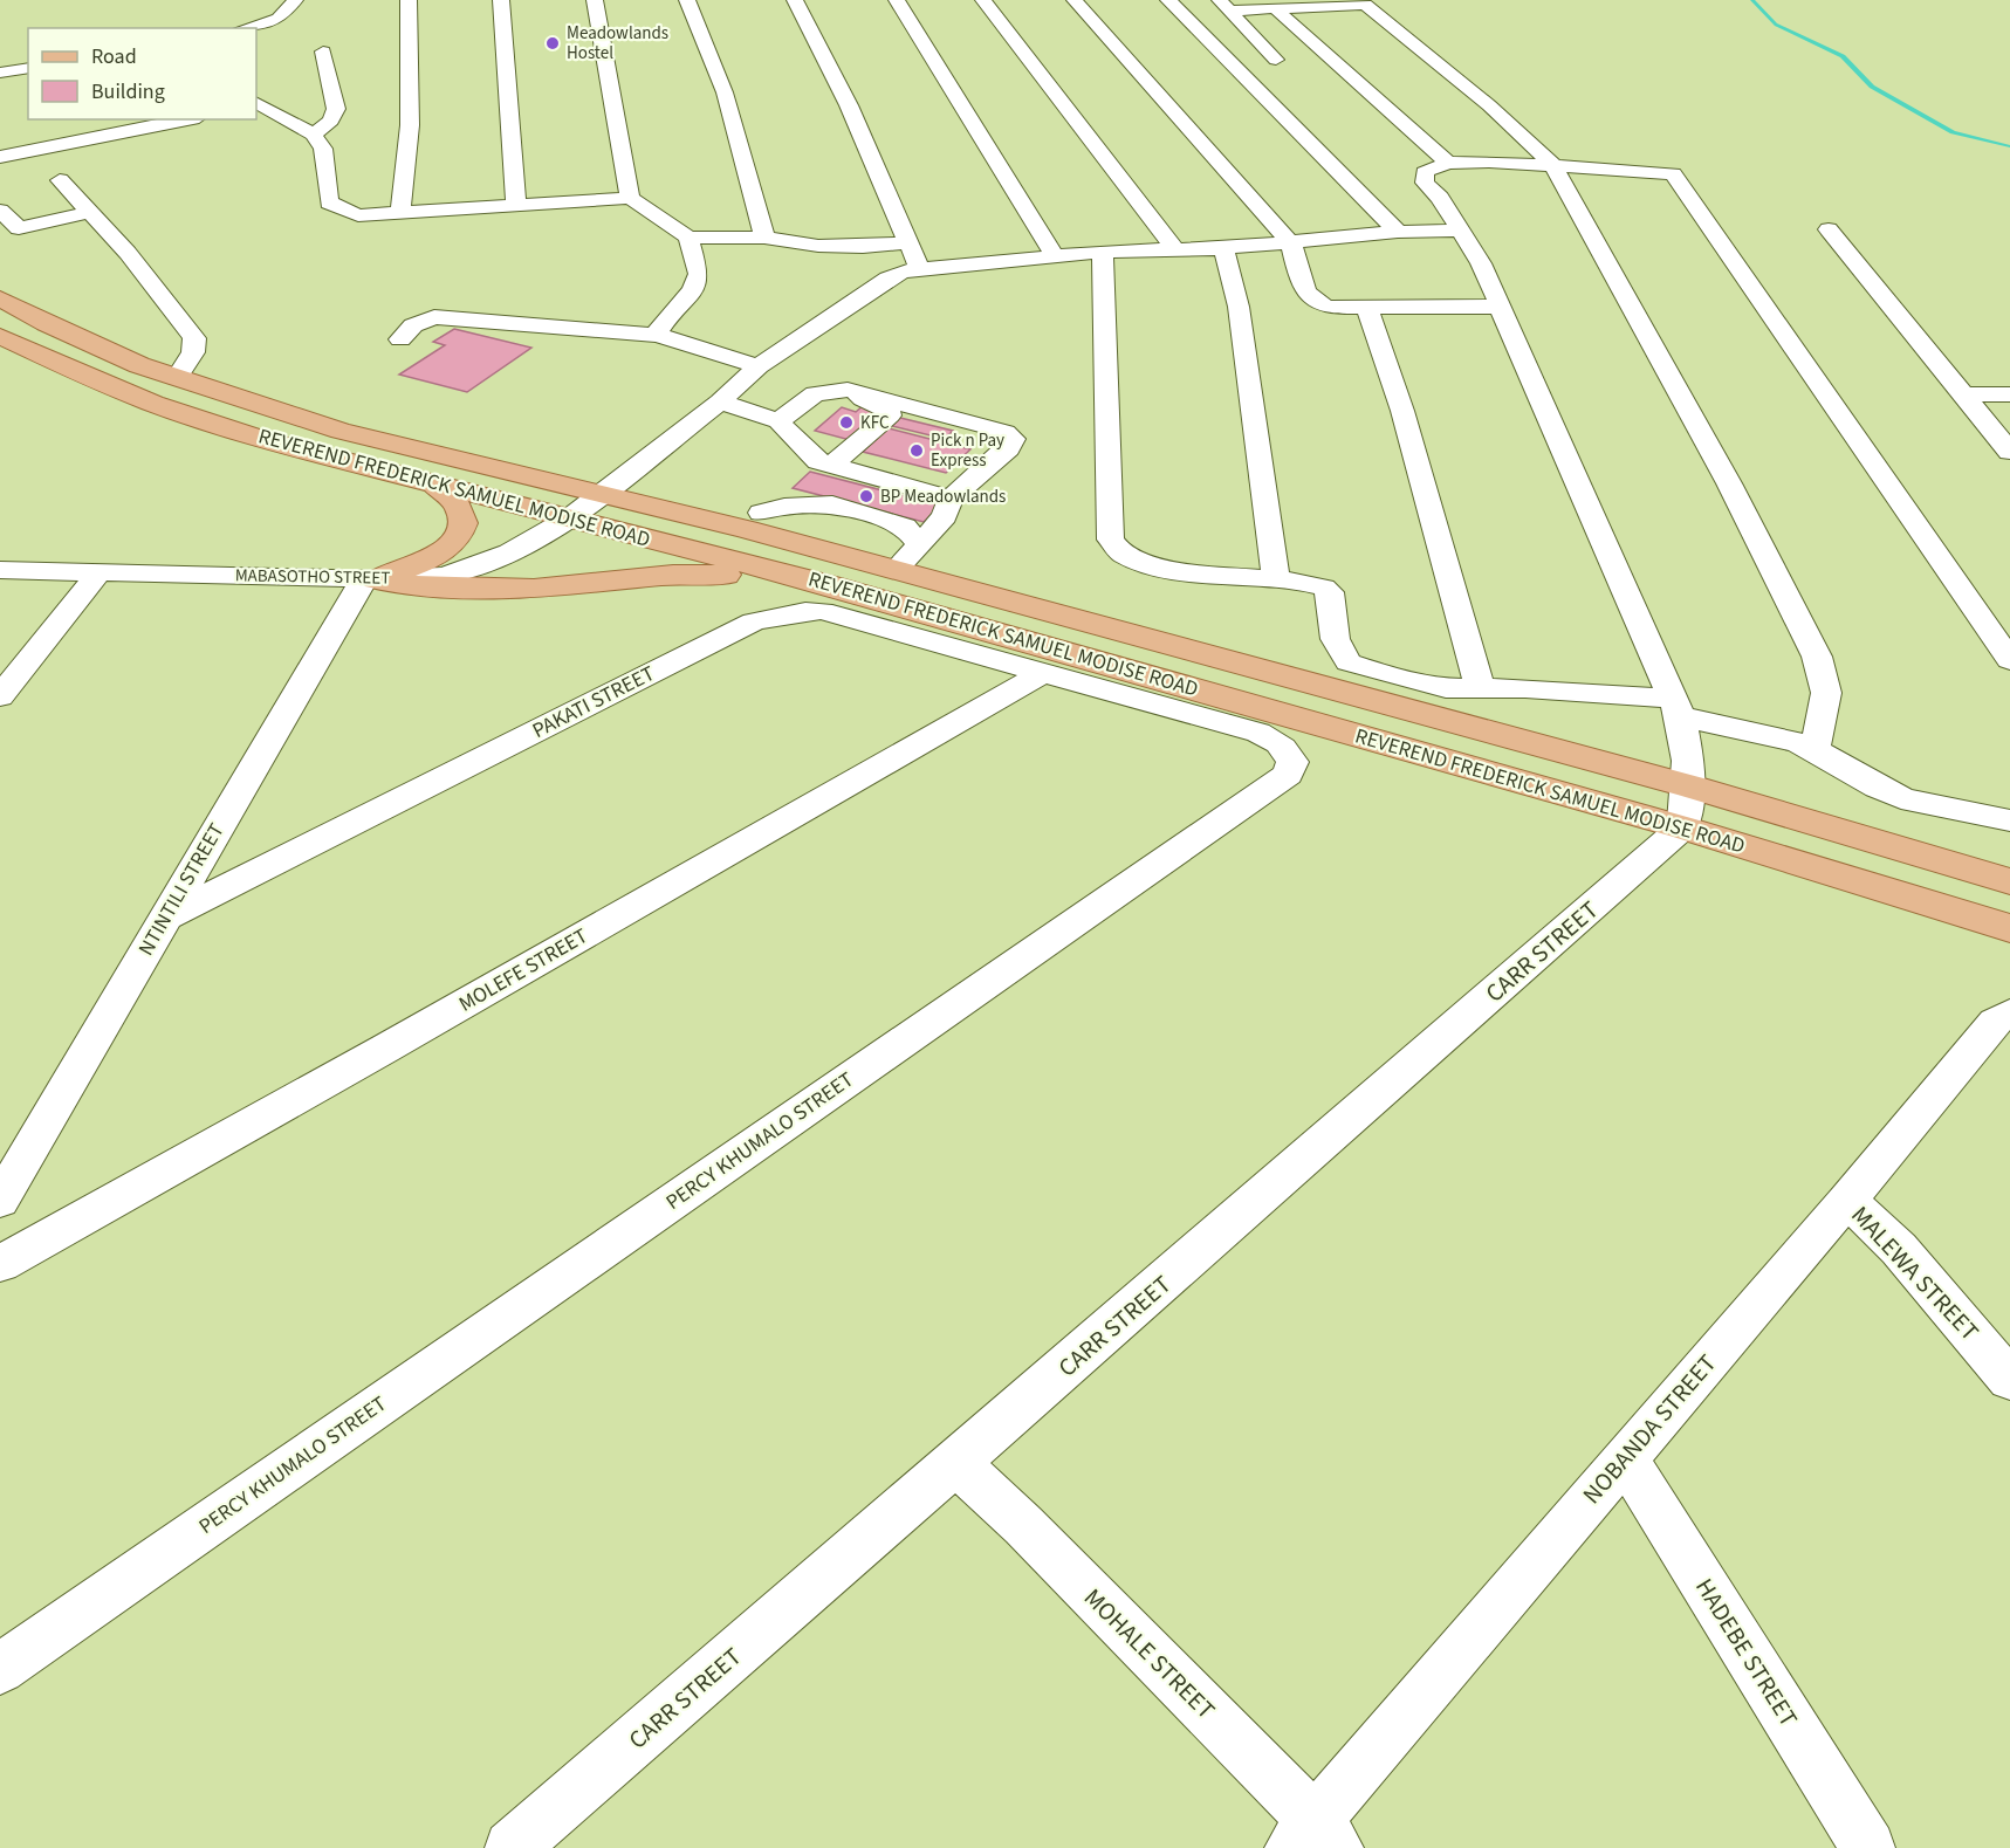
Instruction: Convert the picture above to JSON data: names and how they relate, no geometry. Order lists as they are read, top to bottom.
{
  "streets": {
    "main road": ["REVEREND FREDERICK SAMUEL MODISE ROAD"],
    "street": [
      "MABASOTHO STREET",
      "PAKATI STREET",
      "NTINTILI STREET",
      "CARR STREET",
      "MOLEFE STREET",
      "PERCY KHUMALO STREET",
      "MALEWA STREET",
      "NOBANDA STREET",
      "HADEBE STREET",
      "MOHALE STREET"
    ]
  },
  "crossings": [
    ["REVEREND FREDERICK SAMUEL MODISE ROAD", "MABASOTHO STREET"],
    ["REVEREND FREDERICK SAMUEL MODISE ROAD", "CARR STREET"],
    ["MABASOTHO STREET", "NTINTILI STREET"],
    ["PAKATI STREET", "NTINTILI STREET"],
    ["PAKATI STREET", "MOLEFE STREET"],
    ["PAKATI STREET", "PERCY KHUMALO STREET"],
    ["CARR STREET", "MOHALE STREET"],
    ["MOLEFE STREET", "PERCY KHUMALO STREET"],
    ["MALEWA STREET", "NOBANDA STREET"],
    ["NOBANDA STREET", "HADEBE STREET"],
    ["NOBANDA STREET", "MOHALE STREET"]
  ],
  "places": [
    "Meadowlands Hostel",
    "KFC",
    "Pick n Pay Express",
    "BP Meadowlands"
  ],
  "legend": ["Road", "Building"]
}
